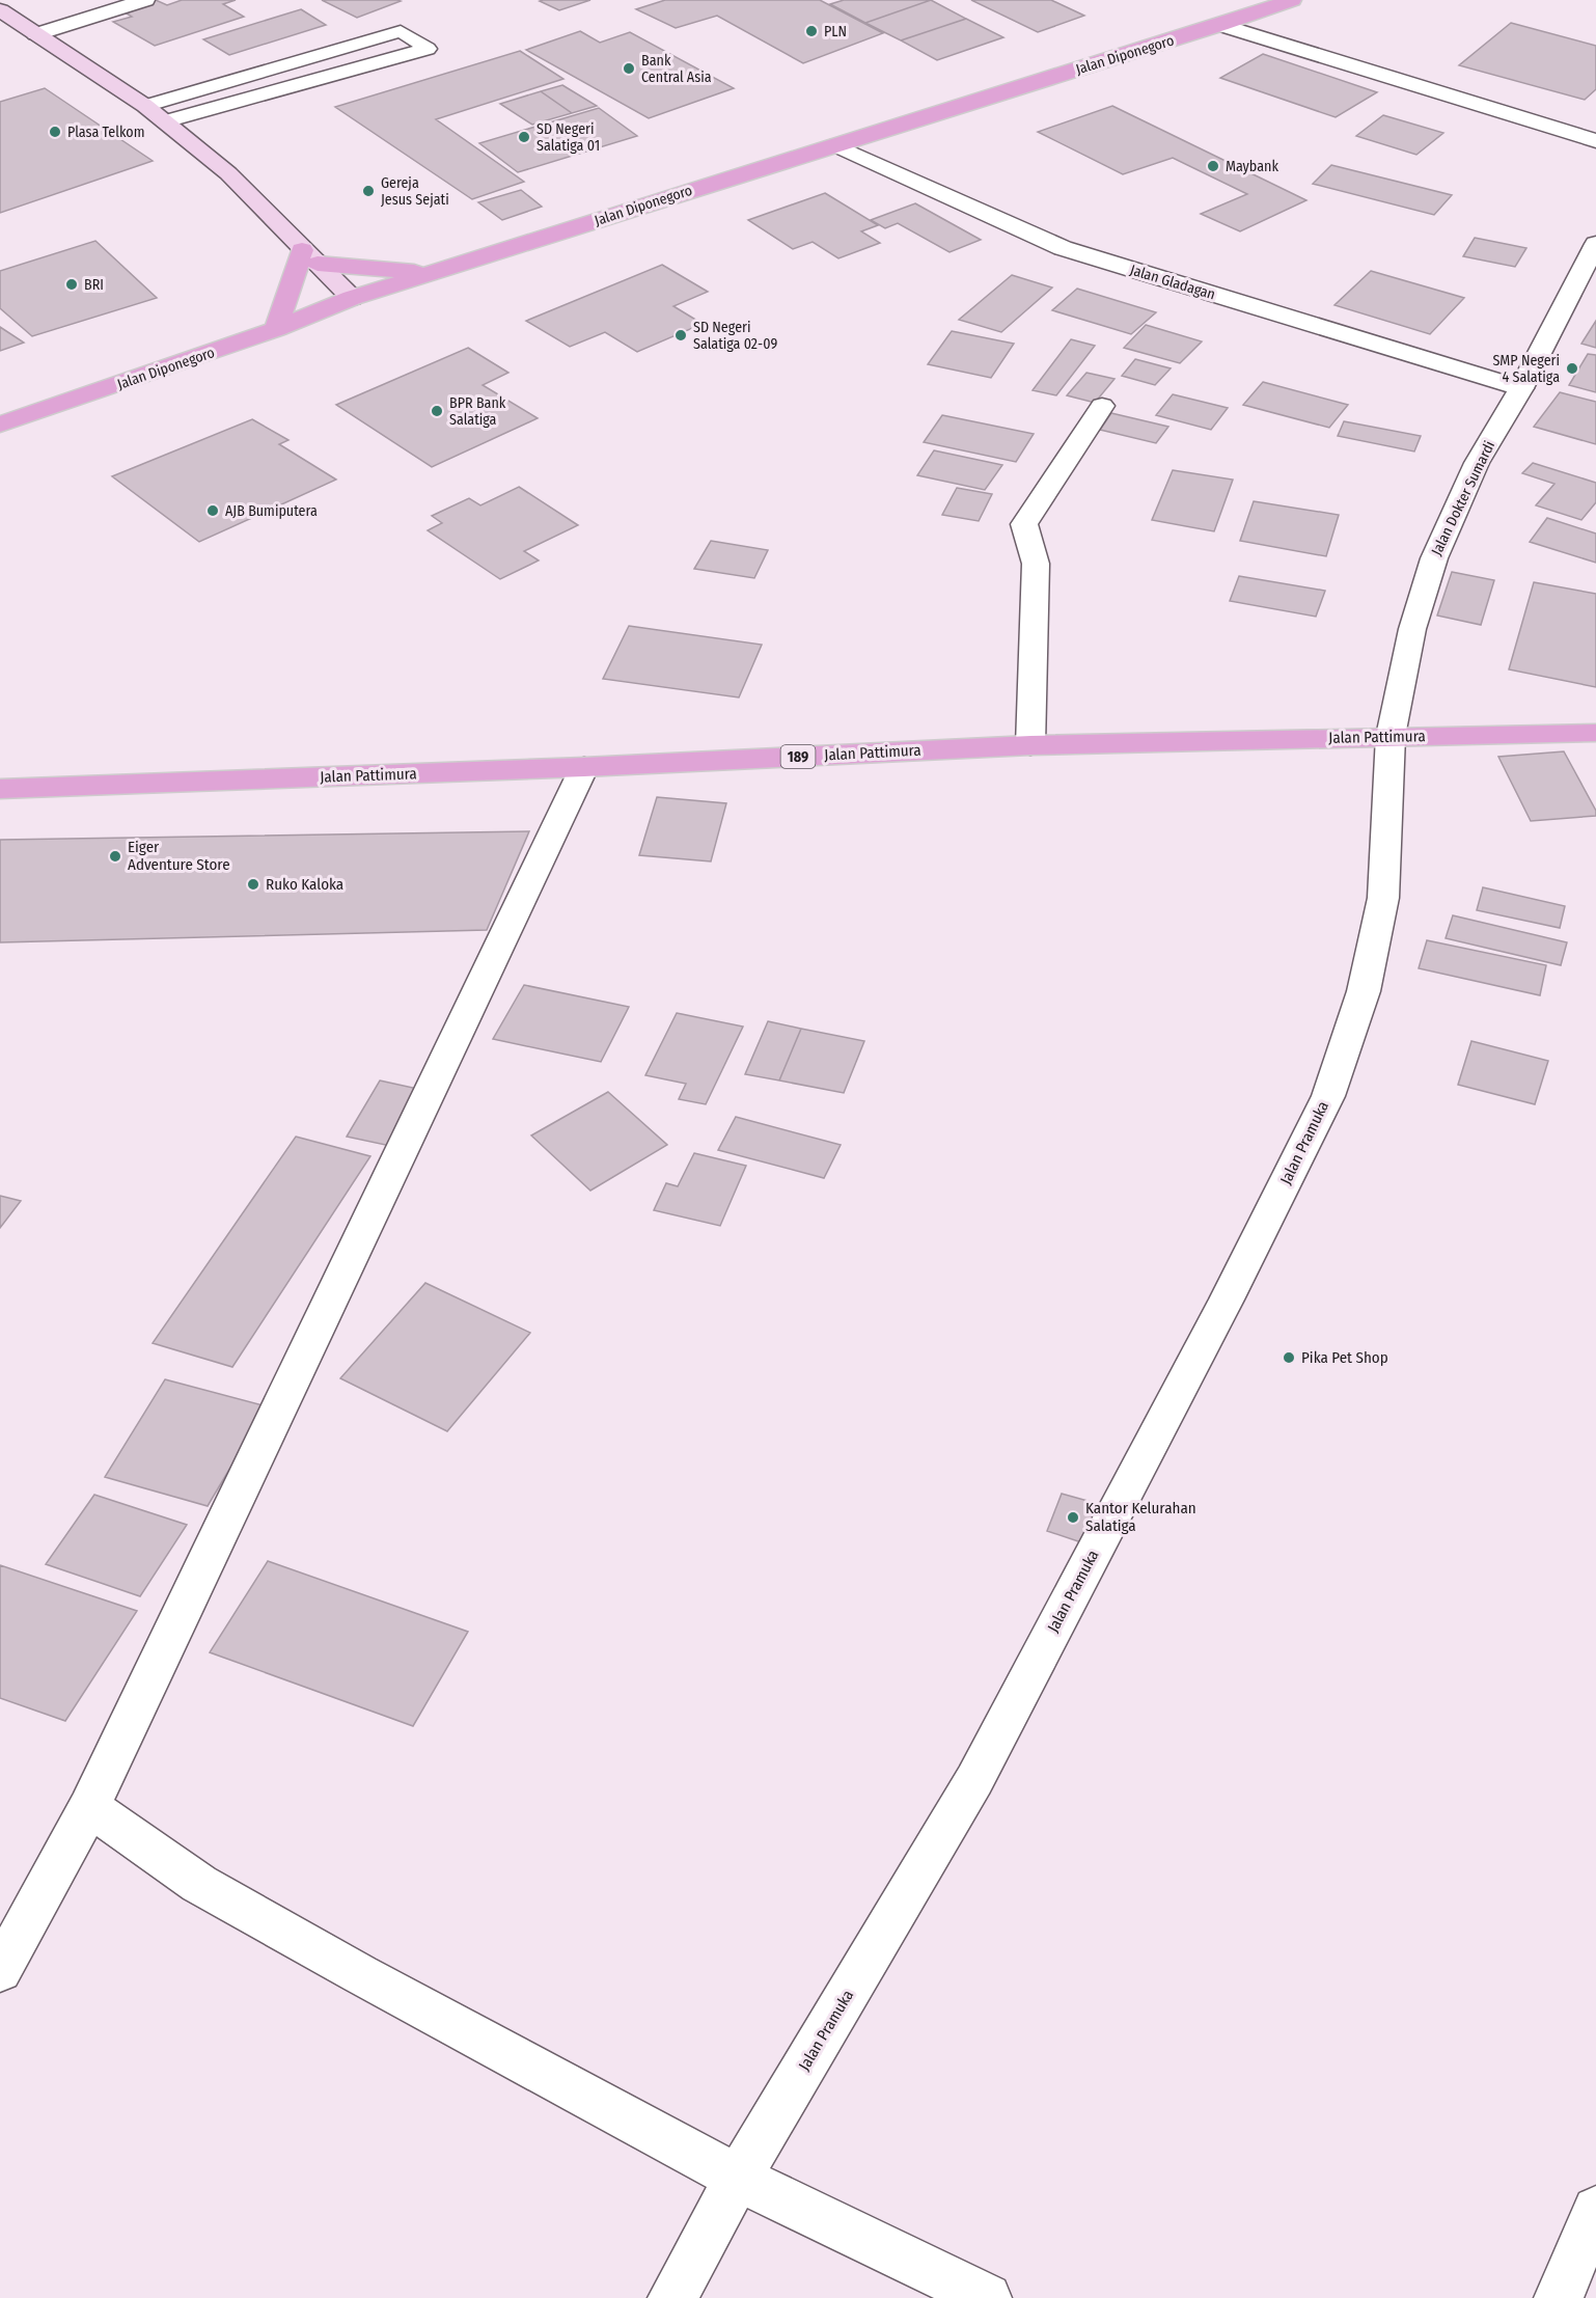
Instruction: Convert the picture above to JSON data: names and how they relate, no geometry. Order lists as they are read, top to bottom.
{
  "streets": {
    "main road": ["Jalan Diponegoro", "Jalan Pattimura", "189"],
    "street": ["Jalan Gladagan", "Jalan Dokter Sumardi", "Jalan Pramuka"]
  },
  "crossings": [
    ["Jalan Diponegoro", "Jalan Gladagan"],
    ["Jalan Gladagan", "Jalan Dokter Sumardi"],
    ["Jalan Dokter Sumardi", "Jalan Pattimura"],
    ["Jalan Dokter Sumardi", "Jalan Pramuka"],
    ["Jalan Pattimura", "Jalan Pramuka"]
  ],
  "places": [
    "PLN",
    "Bank Central Asia",
    "Plasa Telkom",
    "SD Negeri Salatiga 01",
    "Maybank",
    "Gereja Jesus Sejati",
    "BRI",
    "SD Negeri Salatiga 02-09",
    "SMP Negeri 4 Salatiga",
    "BPR Bank Salatiga",
    "AJB Bumiputera",
    "Eiger Adventure Store",
    "Ruko Kaloka",
    "Pika Pet Shop",
    "Kantor Kelurahan Salatiga"
  ]
}
